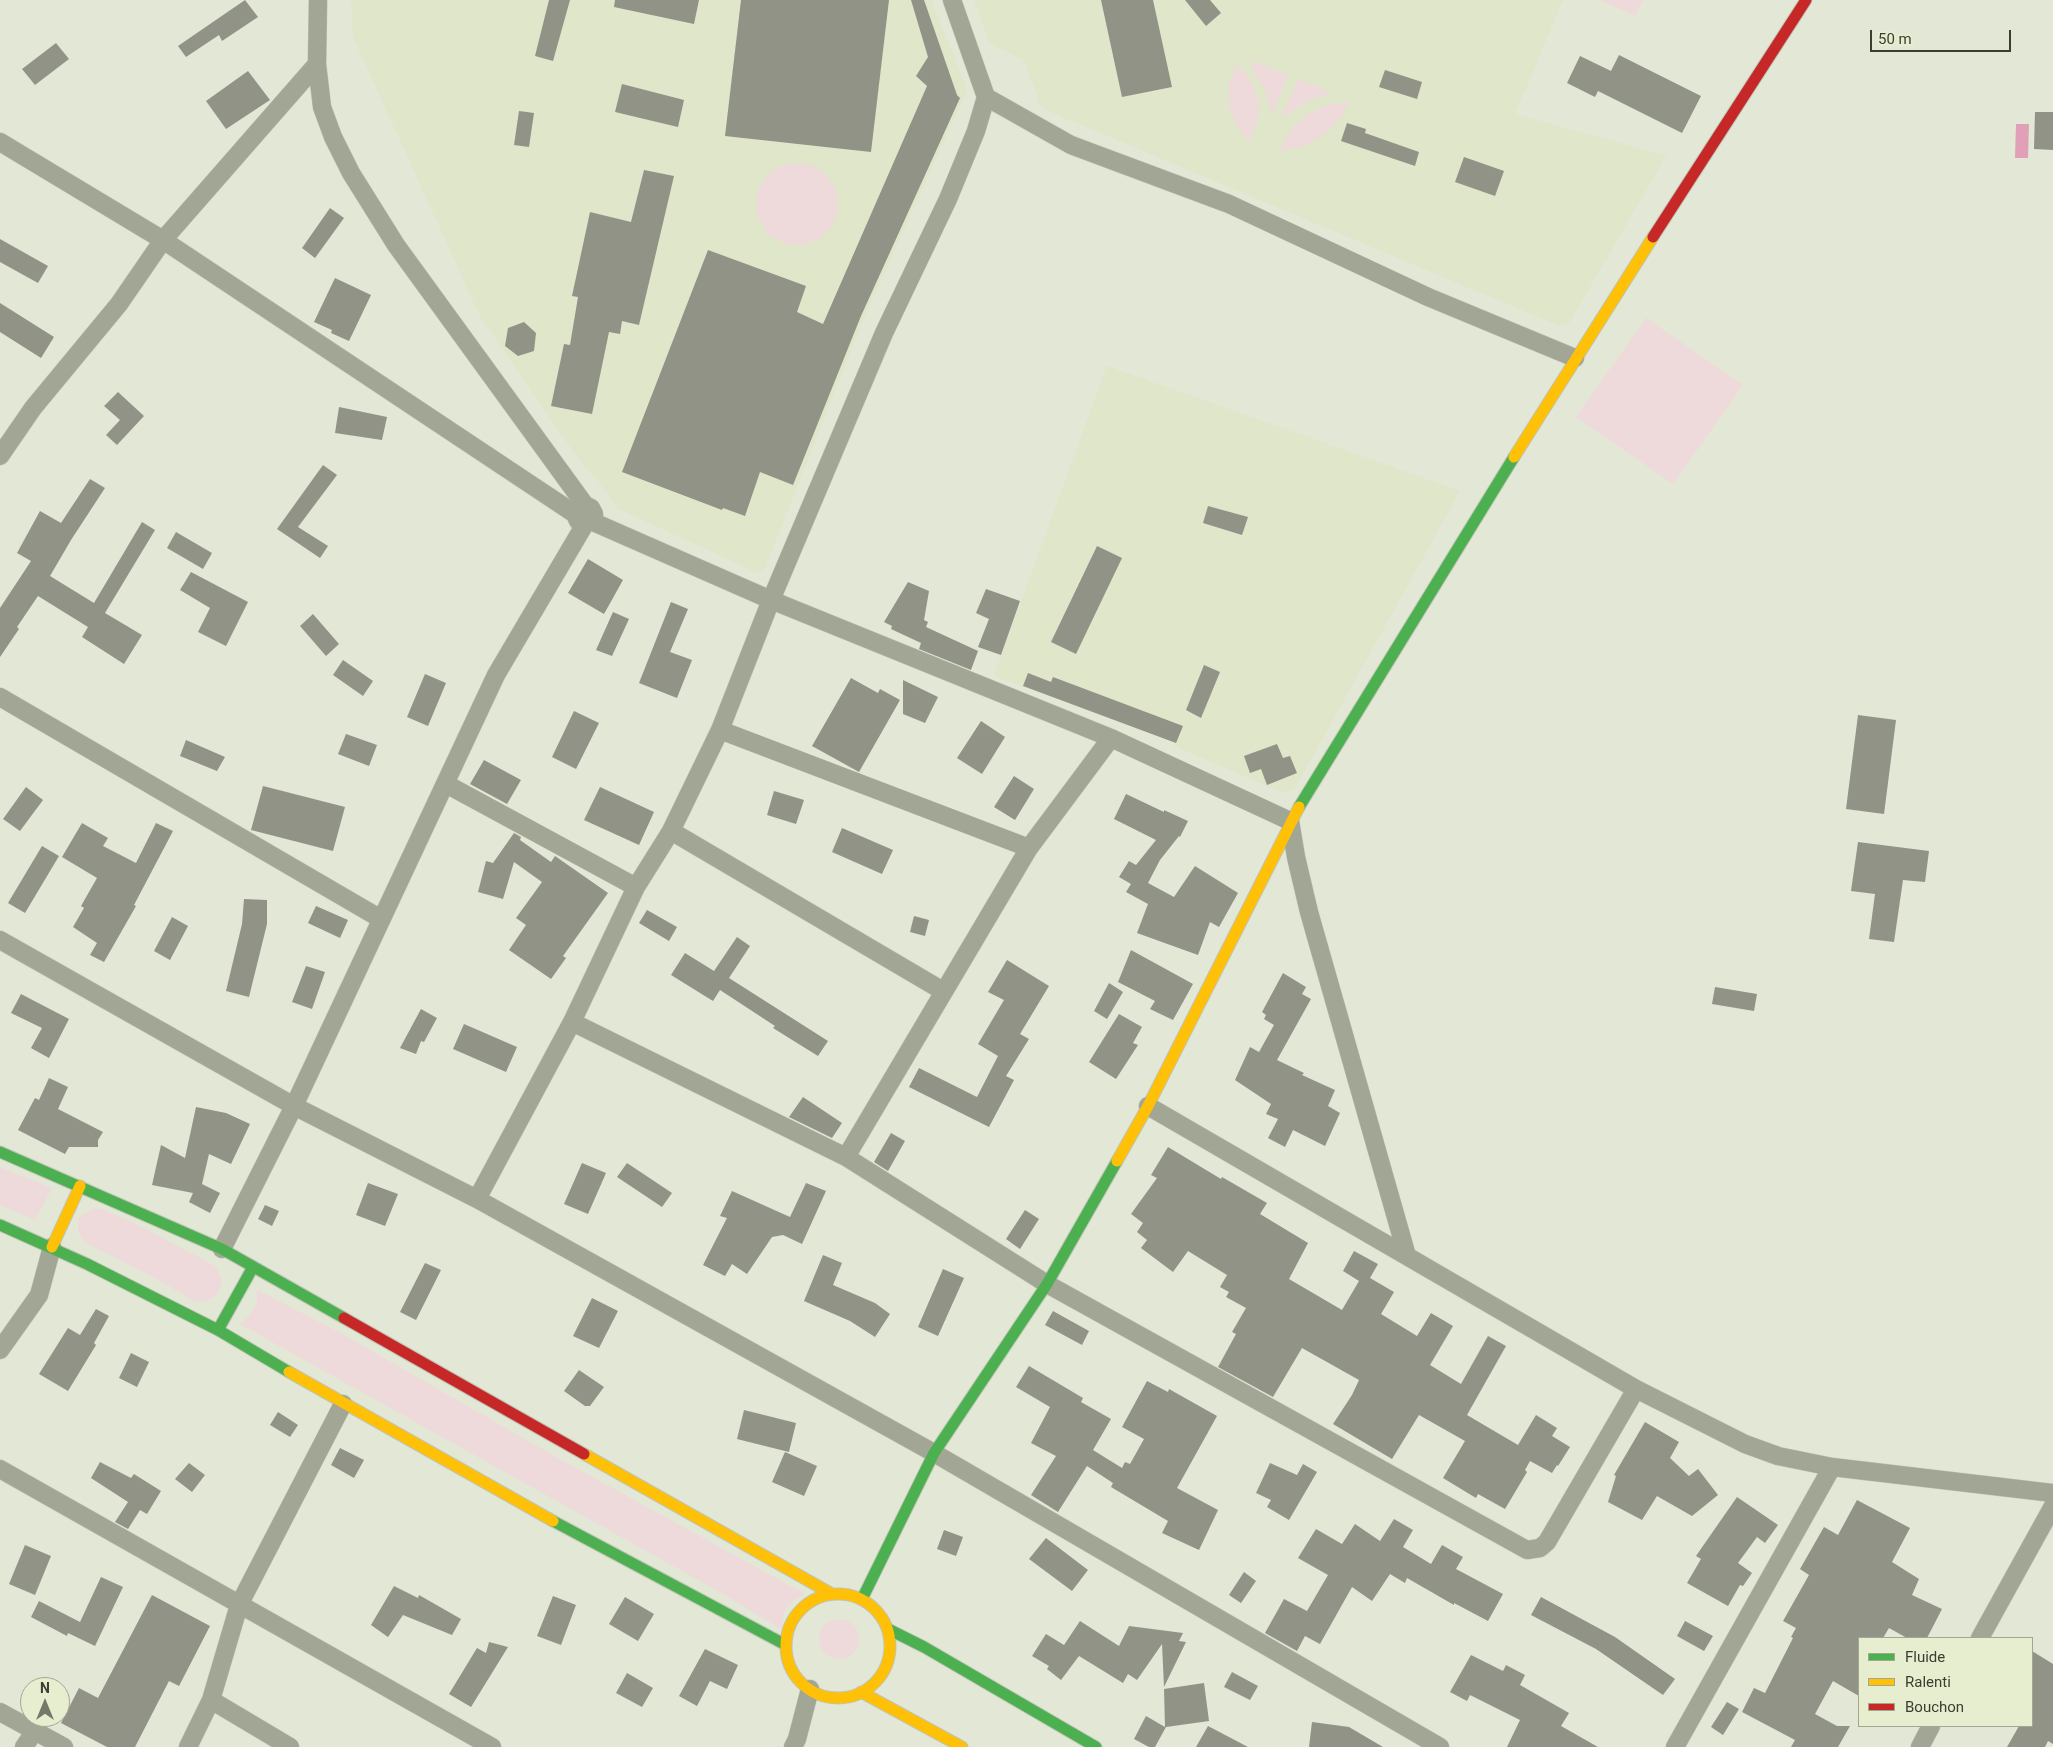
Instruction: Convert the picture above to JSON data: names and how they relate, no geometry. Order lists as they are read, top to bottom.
{
  "legend": ["Fluide", "Ralenti", "Bouchon"],
  "scale_bar": "50 m",
  "north": "top"
}
